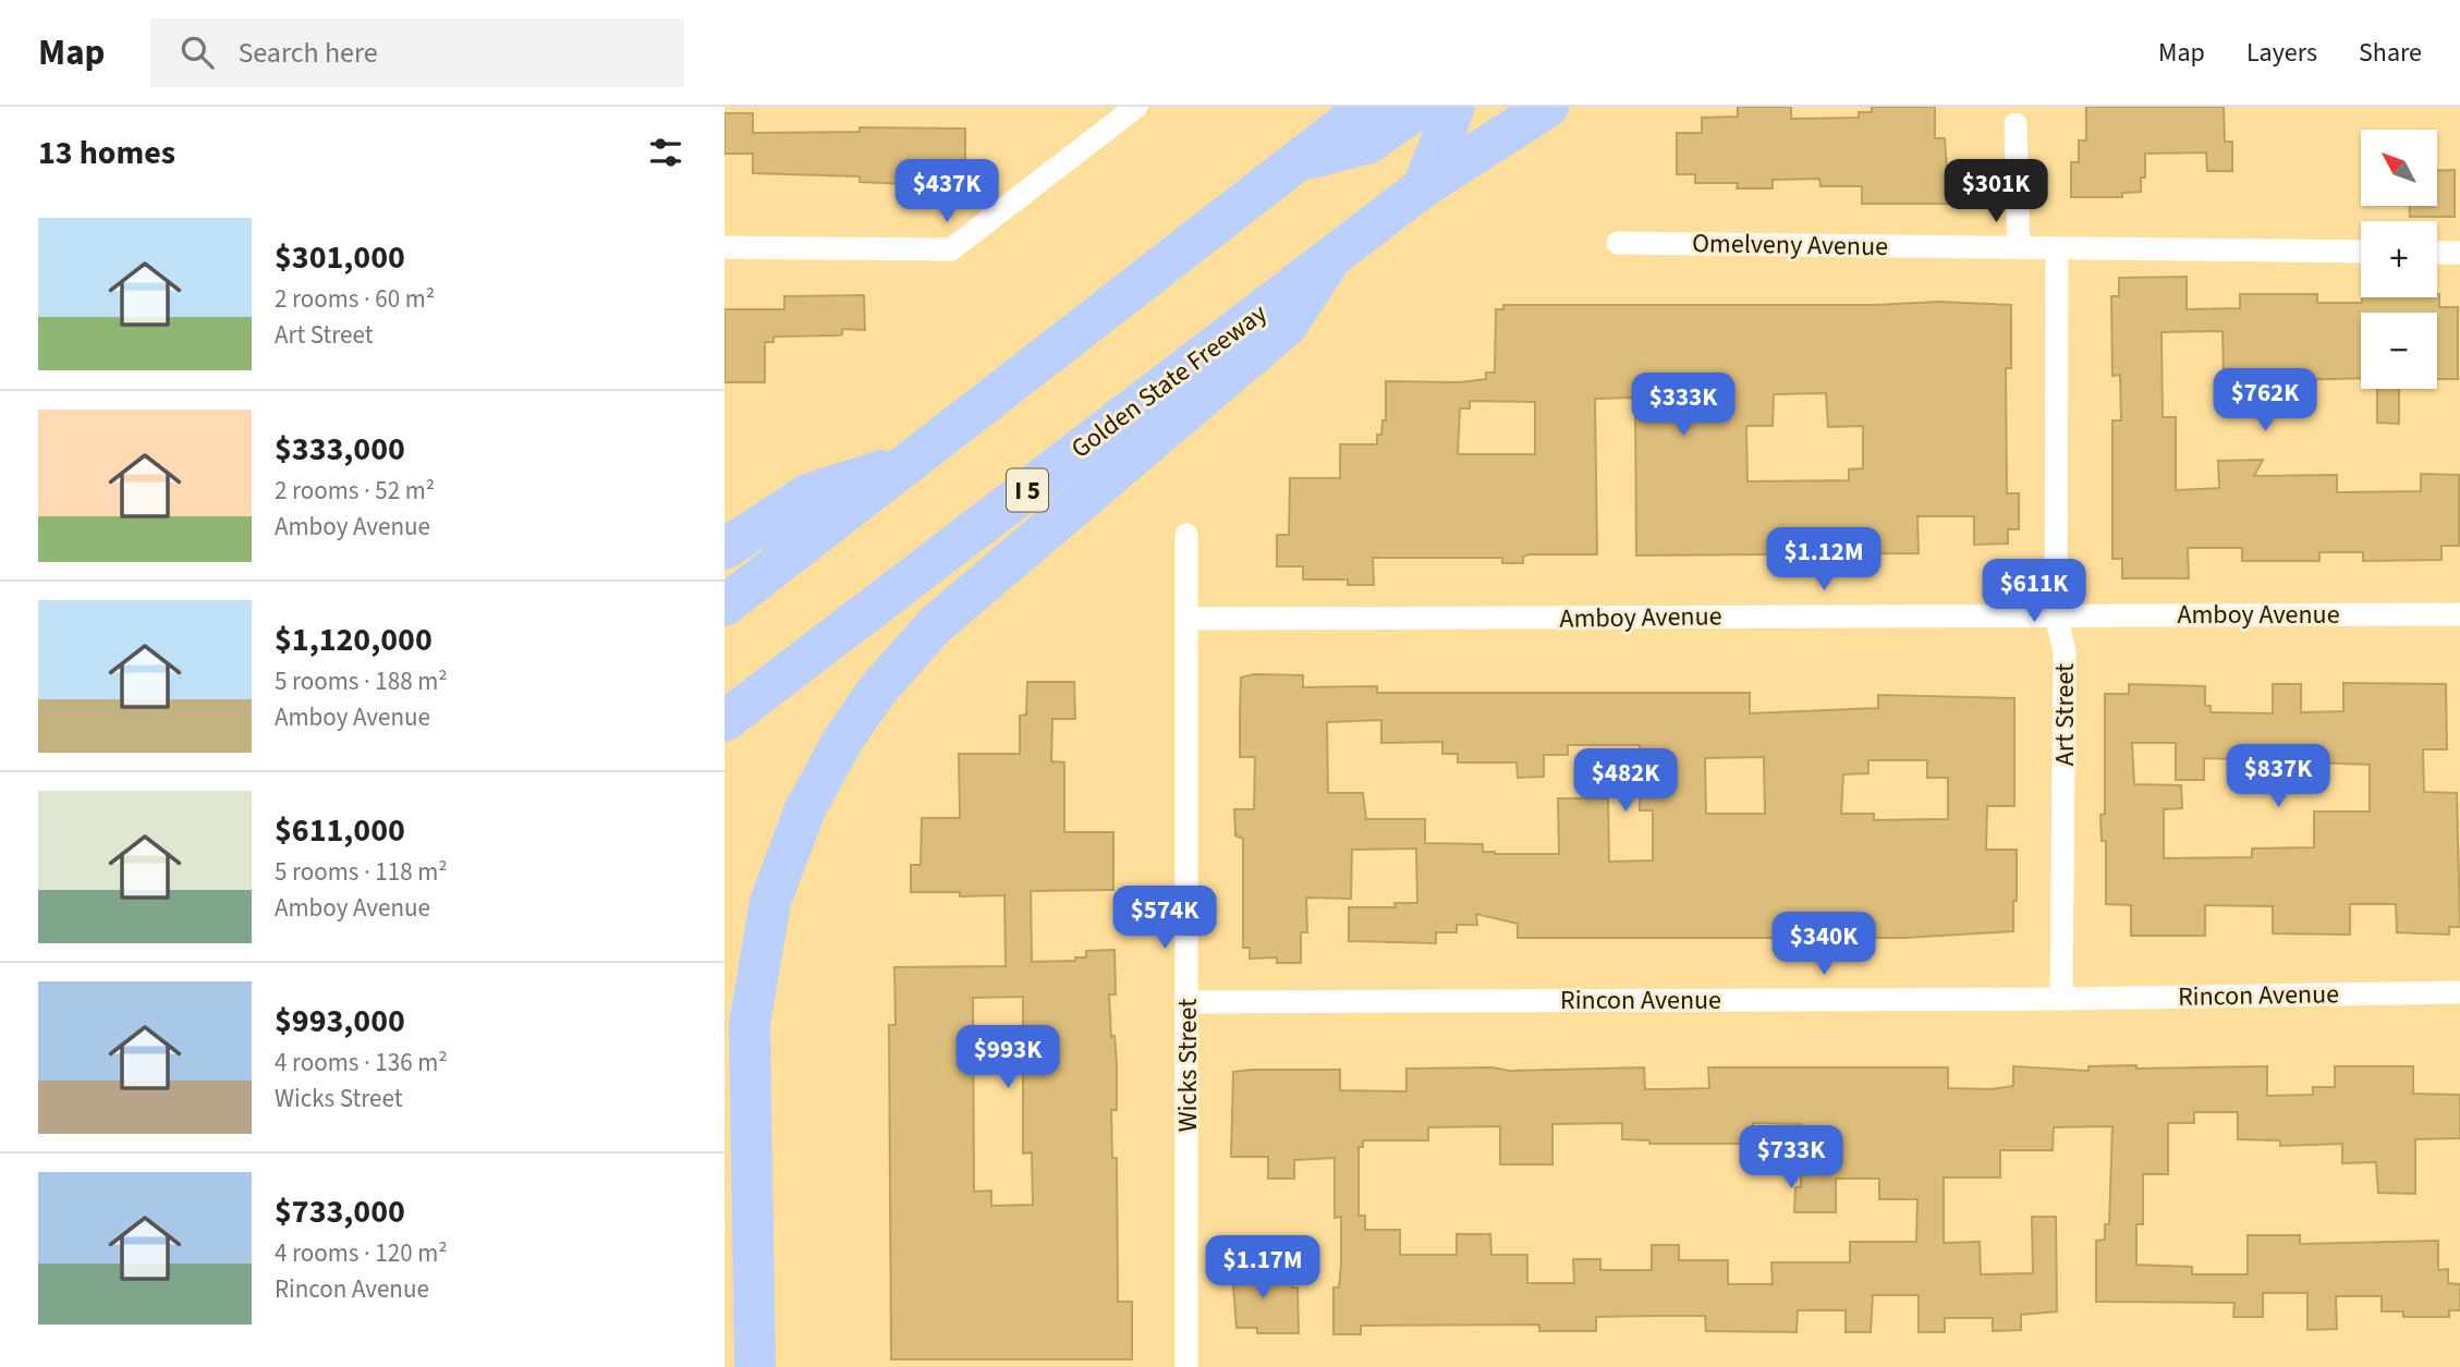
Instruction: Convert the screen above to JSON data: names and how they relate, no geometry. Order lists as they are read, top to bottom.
{
  "streets": {
    "highway": ["Golden State Freeway", "I 5"],
    "street": [
      "Omelveny Avenue",
      "Amboy Avenue",
      "Art Street",
      "Rincon Avenue",
      "Wicks Street"
    ]
  },
  "crossings": [
    ["Omelveny Avenue", "Art Street"],
    ["Amboy Avenue", "Art Street"],
    ["Amboy Avenue", "Wicks Street"],
    ["Art Street", "Rincon Avenue"],
    ["Rincon Avenue", "Wicks Street"]
  ],
  "north": "top left",
  "page": {
    "header": "Map",
    "search": "Search here",
    "nav": ["Map", "Layers", "Share"],
    "heading": "13 homes",
    "map_buttons": ["+", "−"],
    "price": [
      "$437K",
      "$301K",
      "$762K",
      "$333K",
      "$1.12M",
      "$611K",
      "$837K",
      "$482K",
      "$574K",
      "$340K",
      "$993K",
      "$733K",
      "$1.17M"
    ],
    "list": [
      {
        "name": "$301,000",
        "note": "2 rooms · 60 m² · Art Street"
      },
      {
        "name": "$333,000",
        "note": "2 rooms · 52 m² · Amboy Avenue"
      },
      {
        "name": "$1,120,000",
        "note": "5 rooms · 188 m² · Amboy Avenue"
      },
      {
        "name": "$611,000",
        "note": "5 rooms · 118 m² · Amboy Avenue"
      },
      {
        "name": "$993,000",
        "note": "4 rooms · 136 m² · Wicks Street"
      },
      {
        "name": "$733,000",
        "note": "4 rooms · 120 m² · Rincon Avenue"
      }
    ]
  }
}
